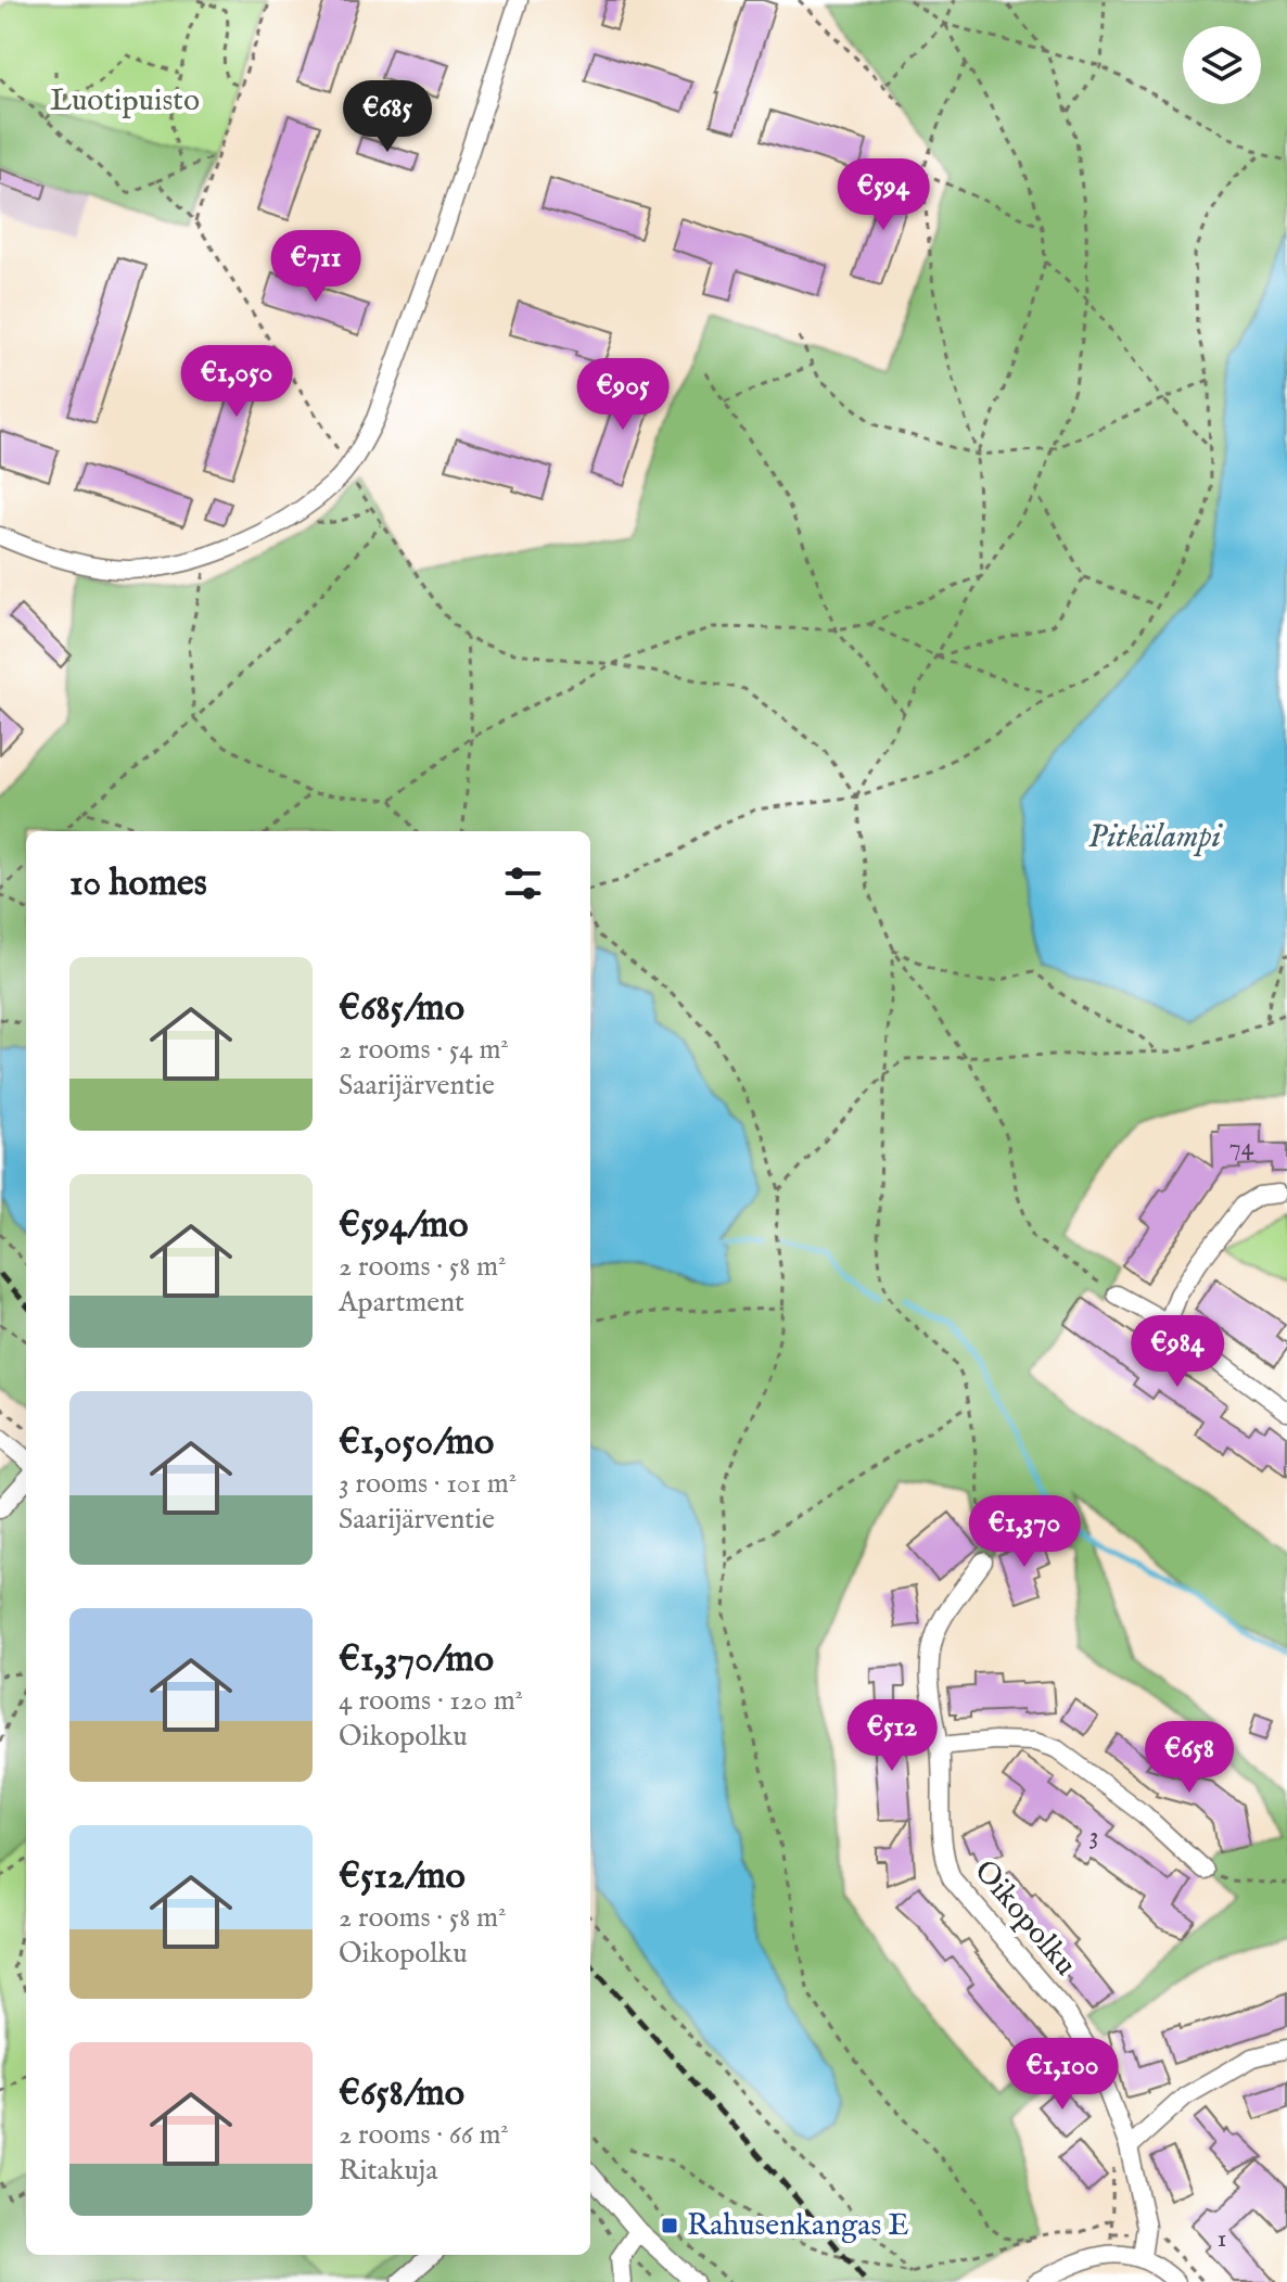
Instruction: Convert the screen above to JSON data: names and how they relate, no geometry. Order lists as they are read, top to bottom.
{
  "streets": {
    "street": ["Oikopolku"]
  },
  "water": ["Pitkälampi"],
  "parks": ["Luotipuisto"],
  "places": {
    "transit": ["Rahusenkangas E"]
  },
  "house_numbers": ["74", "3", "1"],
  "page": {
    "price": [
      "€685",
      "€594",
      "€711",
      "€1,050",
      "€905",
      "€984",
      "€1,370",
      "€512",
      "€658",
      "€1,100"
    ],
    "heading": "10 homes",
    "list": [
      {
        "name": "€685/mo",
        "note": "2 rooms · 54 m² · Saarijärventie"
      },
      {
        "name": "€594/mo",
        "note": "2 rooms · 58 m² · Apartment"
      },
      {
        "name": "€1,050/mo",
        "note": "3 rooms · 101 m² · Saarijärventie"
      },
      {
        "name": "€1,370/mo",
        "note": "4 rooms · 120 m² · Oikopolku"
      },
      {
        "name": "€512/mo",
        "note": "2 rooms · 58 m² · Oikopolku"
      },
      {
        "name": "€658/mo",
        "note": "2 rooms · 66 m² · Ritakuja"
      }
    ]
  }
}
